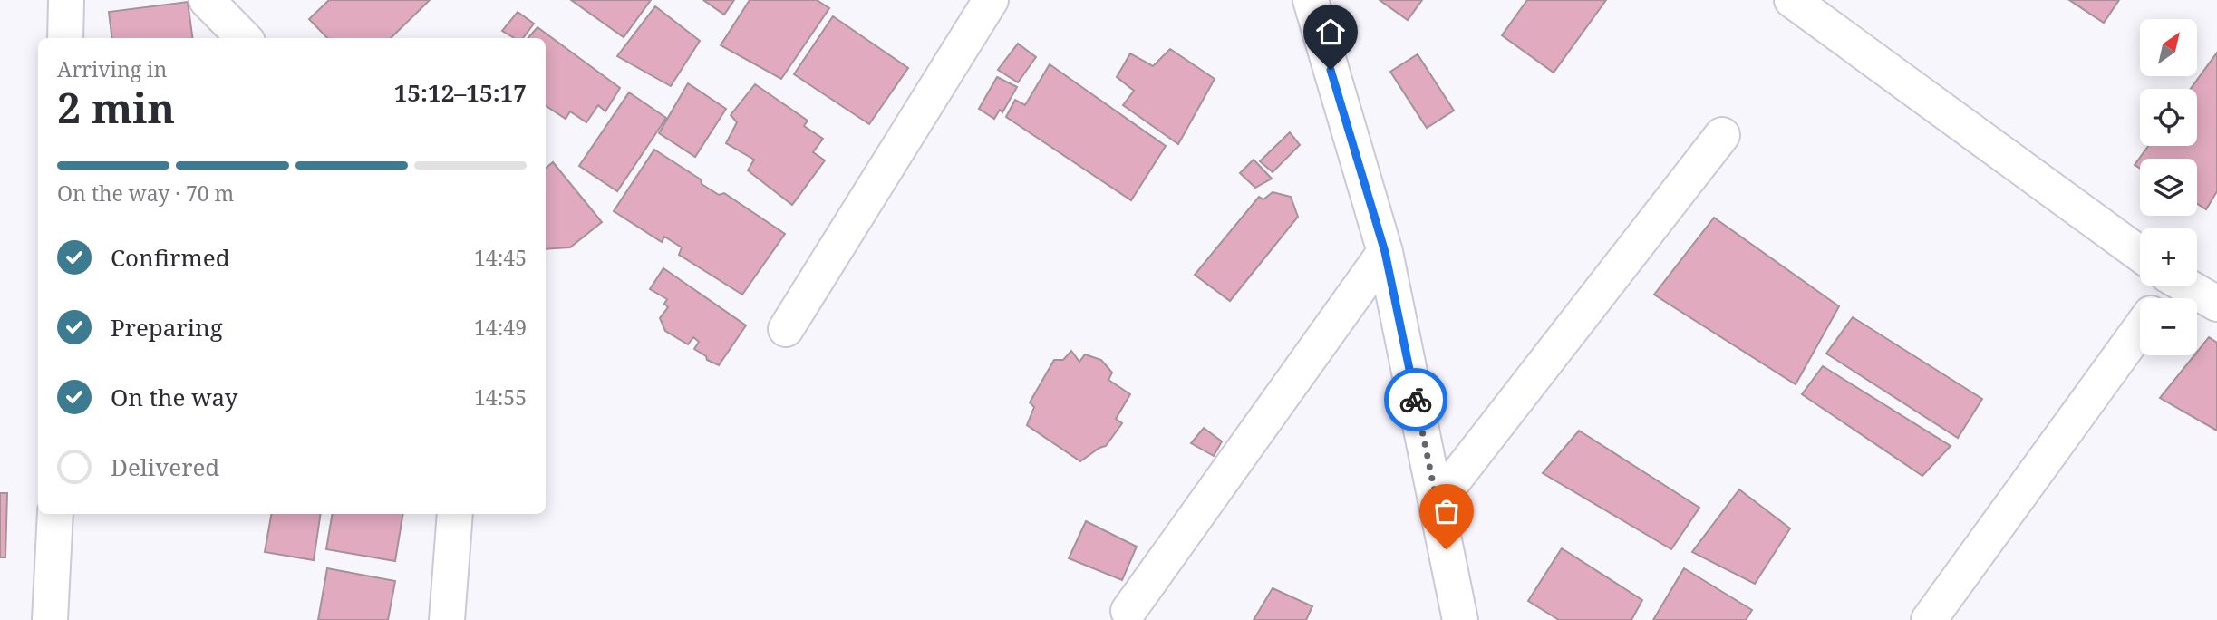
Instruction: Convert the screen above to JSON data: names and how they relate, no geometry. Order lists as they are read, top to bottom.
{
  "north": "top right",
  "page": {
    "map_buttons": ["+", "−"],
    "heading": ["2 min", "Arriving in", "15:12–15:17"],
    "bar": "On the way · 70 m",
    "list": [
      ["Confirmed", "14:45"],
      ["Preparing", "14:49"],
      ["On the way", "14:55"],
      "Delivered"
    ]
  }
}
